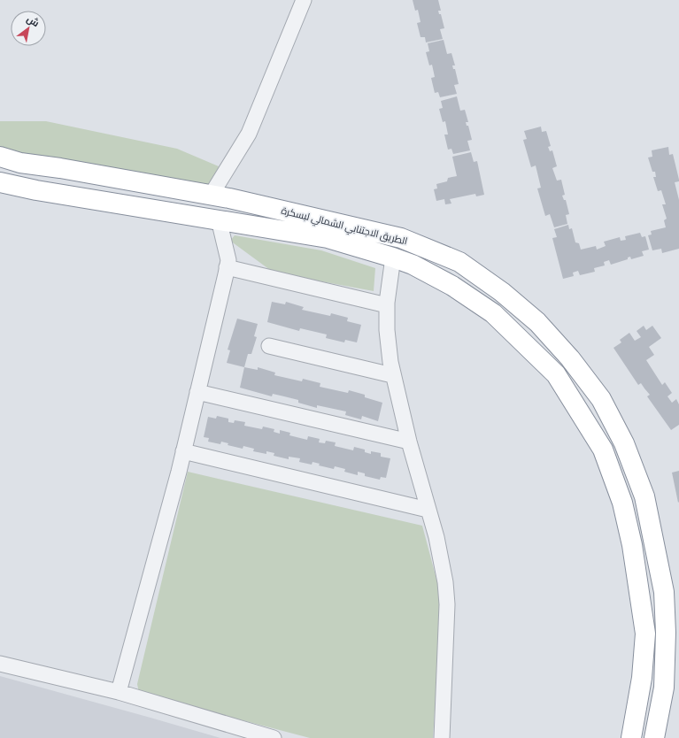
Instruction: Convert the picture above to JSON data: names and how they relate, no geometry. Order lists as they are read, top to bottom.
{
  "streets": {
    "highway": ["الطريق الاجتنابي الشمالي لبسكرة"]
  },
  "north": "top right"
}
